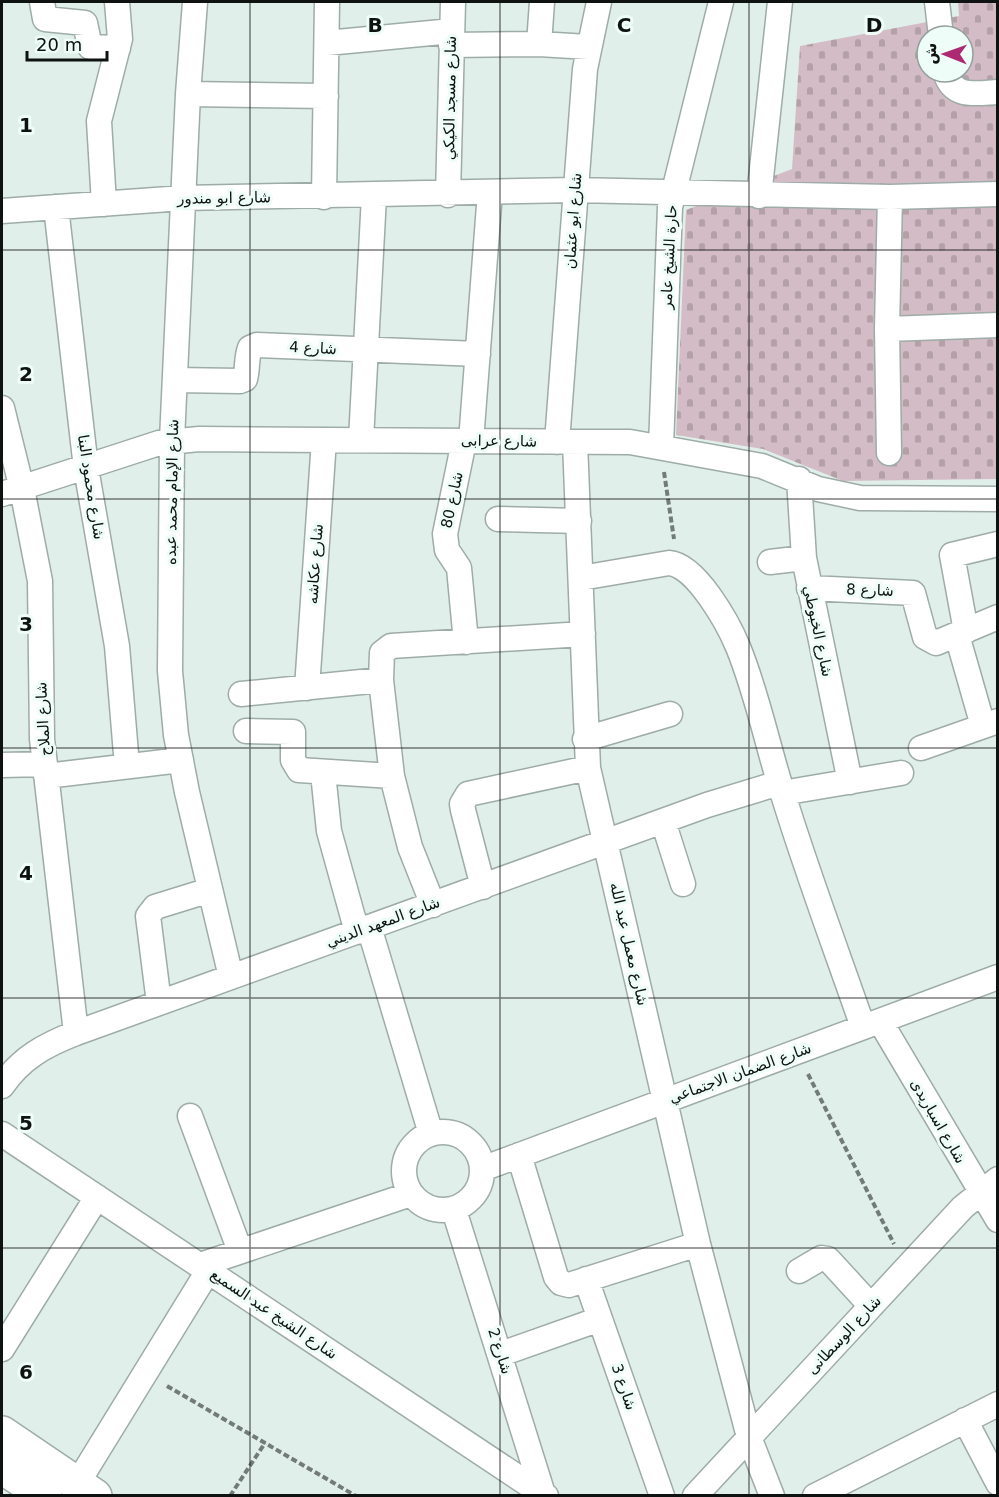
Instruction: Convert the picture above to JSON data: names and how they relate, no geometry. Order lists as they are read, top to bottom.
{
  "streets": {
    "street": [
      "شارع مسجد الكيكي",
      "شارع ابو مندور",
      "شارع ابو عثمان",
      "حارة الشيخ عامر",
      "شارع 4",
      "شارع عرابى",
      "شارع محمود البنا",
      "شارع الإمام محمد عبده",
      "شارع 80",
      "شارع عكاشه",
      "شارع 8",
      "شارع الخيوطي",
      "شارع الملاح",
      "شارع المعهد الديني",
      "شارع معمل عبد الله",
      "شارع الضمان الاجتماعي",
      "شارع اسباريدى",
      "شارع الشيخ عبد السميع",
      "شارع الوسطانى",
      "شارع 2",
      "شارع 3"
    ]
  },
  "crossings": [
    ["شارع مسجد الكيكي", "شارع ابو مندور"],
    ["شارع ابو مندور", "شارع ابو عثمان"],
    ["شارع ابو مندور", "حارة الشيخ عامر"],
    ["شارع ابو مندور", "شارع محمود البنا"],
    ["شارع ابو مندور", "شارع الإمام محمد عبده"],
    ["شارع ابو مندور", "شارع 80"],
    ["شارع ابو عثمان", "شارع عرابى"],
    ["شارع ابو عثمان", "شارع معمل عبد الله"],
    ["حارة الشيخ عامر", "شارع عرابى"],
    ["شارع 4", "شارع الإمام محمد عبده"],
    ["شارع 4", "شارع 80"],
    ["شارع عرابى", "شارع محمود البنا"],
    ["شارع عرابى", "شارع الإمام محمد عبده"],
    ["شارع عرابى", "شارع 80"],
    ["شارع عرابى", "شارع عكاشه"],
    ["شارع عرابى", "شارع الخيوطي"],
    ["شارع عرابى", "شارع الملاح"],
    ["شارع عرابى", "شارع معمل عبد الله"],
    ["شارع الإمام محمد عبده", "شارع المعهد الديني"],
    ["شارع 8", "شارع الخيوطي"],
    ["شارع الخيوطي", "شارع المعهد الديني"],
    ["شارع الملاح", "شارع المعهد الديني"],
    ["شارع المعهد الديني", "شارع معمل عبد الله"],
    ["شارع المعهد الديني", "شارع اسباريدى"],
    ["شارع معمل عبد الله", "شارع الضمان الاجتماعي"],
    ["شارع معمل عبد الله", "شارع الوسطانى"],
    ["شارع الضمان الاجتماعي", "شارع اسباريدى"],
    ["شارع الضمان الاجتماعي", "شارع 2"],
    ["شارع اسباريدى", "شارع الوسطانى"],
    ["شارع الشيخ عبد السميع", "شارع 2"]
  ],
  "scale_bar": "20 m",
  "north": "left",
  "grid": {
    "columns": ["B", "C", "D"],
    "rows": [
      "1",
      "2",
      "3",
      "4",
      "5",
      "6"
    ]
  }
}
